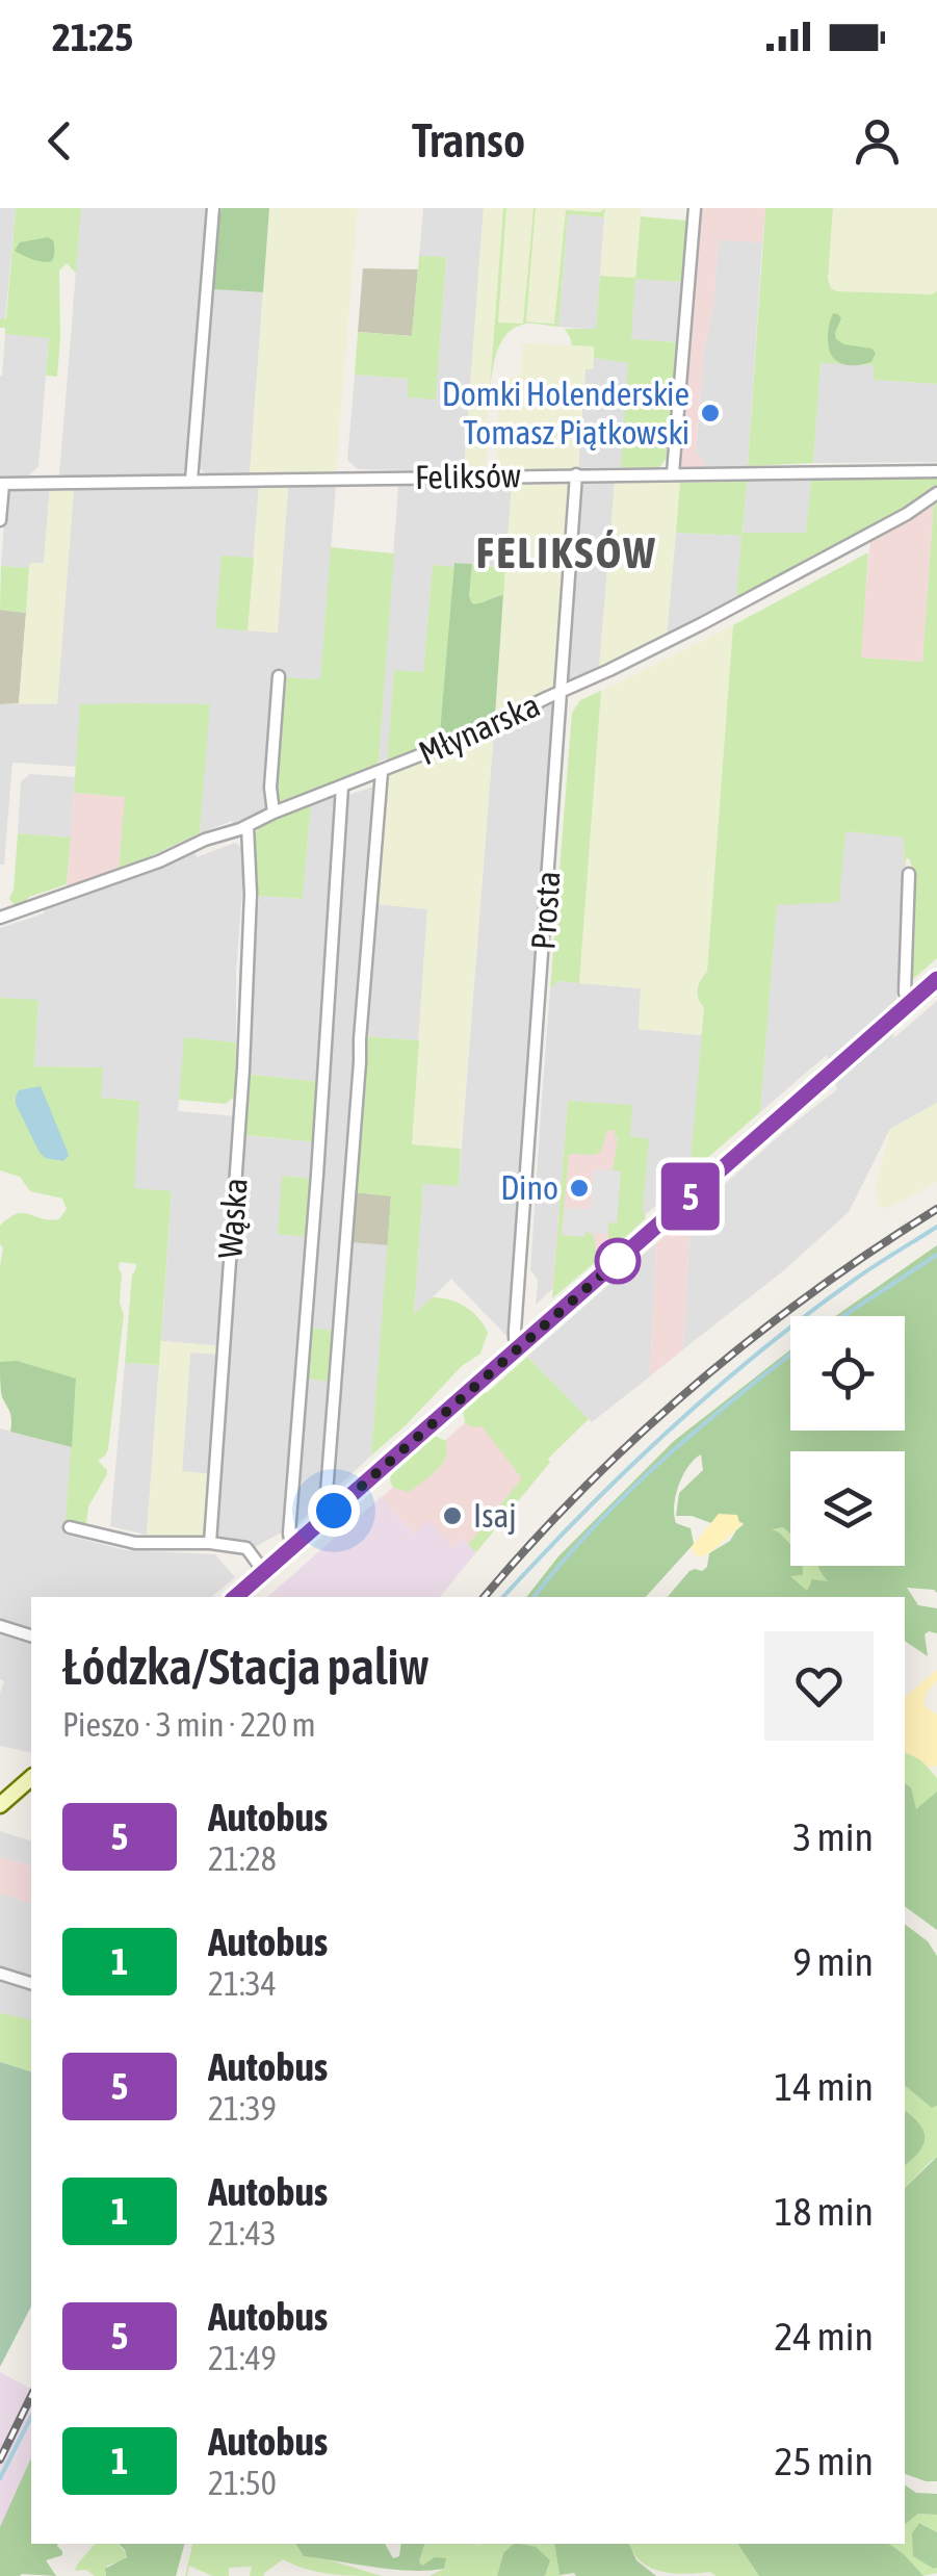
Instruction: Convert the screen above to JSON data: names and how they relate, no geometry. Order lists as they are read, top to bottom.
{
  "streets": {
    "street": [
      "Feliksów",
      "Młynarska",
      "Prosta",
      "Wąska"
    ]
  },
  "crossings": [
    ["Feliksów", "Prosta"],
    ["Młynarska", "Prosta"],
    ["Młynarska", "Wąska"]
  ],
  "districts": ["FELIKSÓW"],
  "places": ["Domki Holenderskie Tomasz Piątkowski", "Dino", "Isaj"],
  "lines": ["bus line 5"],
  "page": {
    "status": "21:25",
    "header": "Transo",
    "on_map": "5",
    "heading": ["Łódzka/Stacja paliw", "Pieszo · 3 min · 220 m"],
    "list": [
      {
        "mark": "5",
        "name": "Autobus",
        "note": "21:28",
        "value": "3 min"
      },
      {
        "mark": "1",
        "name": "Autobus",
        "note": "21:34",
        "value": "9 min"
      },
      {
        "mark": "5",
        "name": "Autobus",
        "note": "21:39",
        "value": "14 min"
      },
      {
        "mark": "1",
        "name": "Autobus",
        "note": "21:43",
        "value": "18 min"
      },
      {
        "mark": "5",
        "name": "Autobus",
        "note": "21:49",
        "value": "24 min"
      },
      {
        "mark": "1",
        "name": "Autobus",
        "note": "21:50",
        "value": "25 min"
      }
    ]
  }
}
